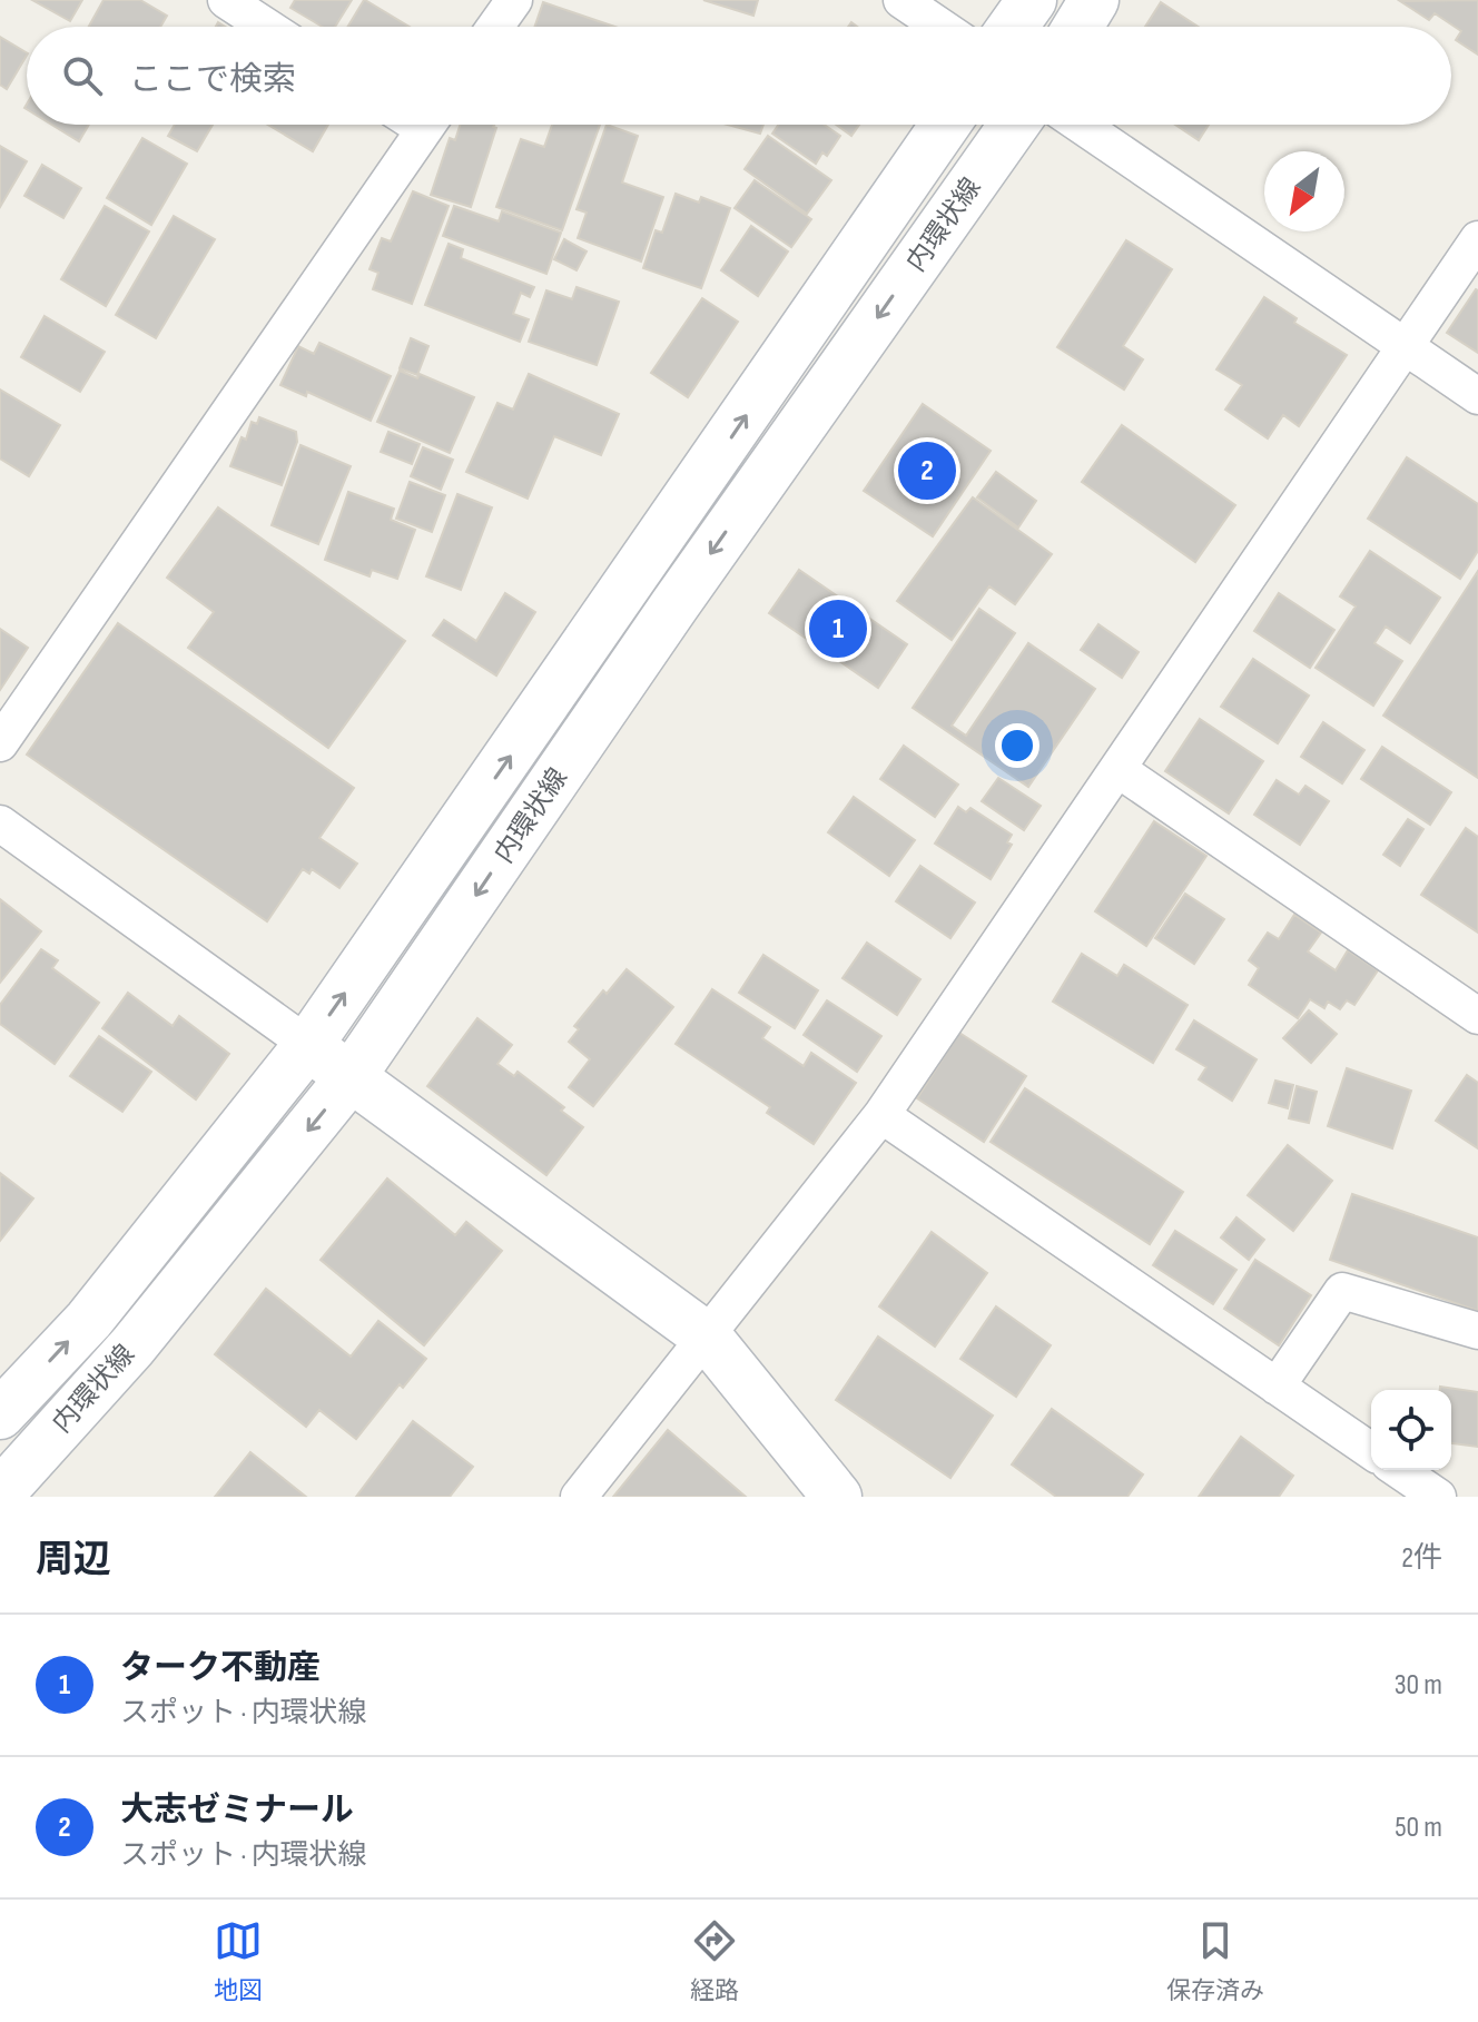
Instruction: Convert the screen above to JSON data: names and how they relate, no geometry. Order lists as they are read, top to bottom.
{
  "streets": {
    "street": ["内環状線"]
  },
  "north": "bottom left",
  "page": {
    "search": "ここで検索",
    "pins": ["2", "1"],
    "heading": ["周辺", "2件"],
    "list": [
      {
        "mark": "1",
        "name": "ターク不動産",
        "note": "スポット · 内環状線",
        "value": "30 m"
      },
      {
        "mark": "2",
        "name": "大志ゼミナール",
        "note": "スポット · 内環状線",
        "value": "50 m"
      }
    ],
    "nav": ["地図", "経路", "保存済み"]
  }
}
